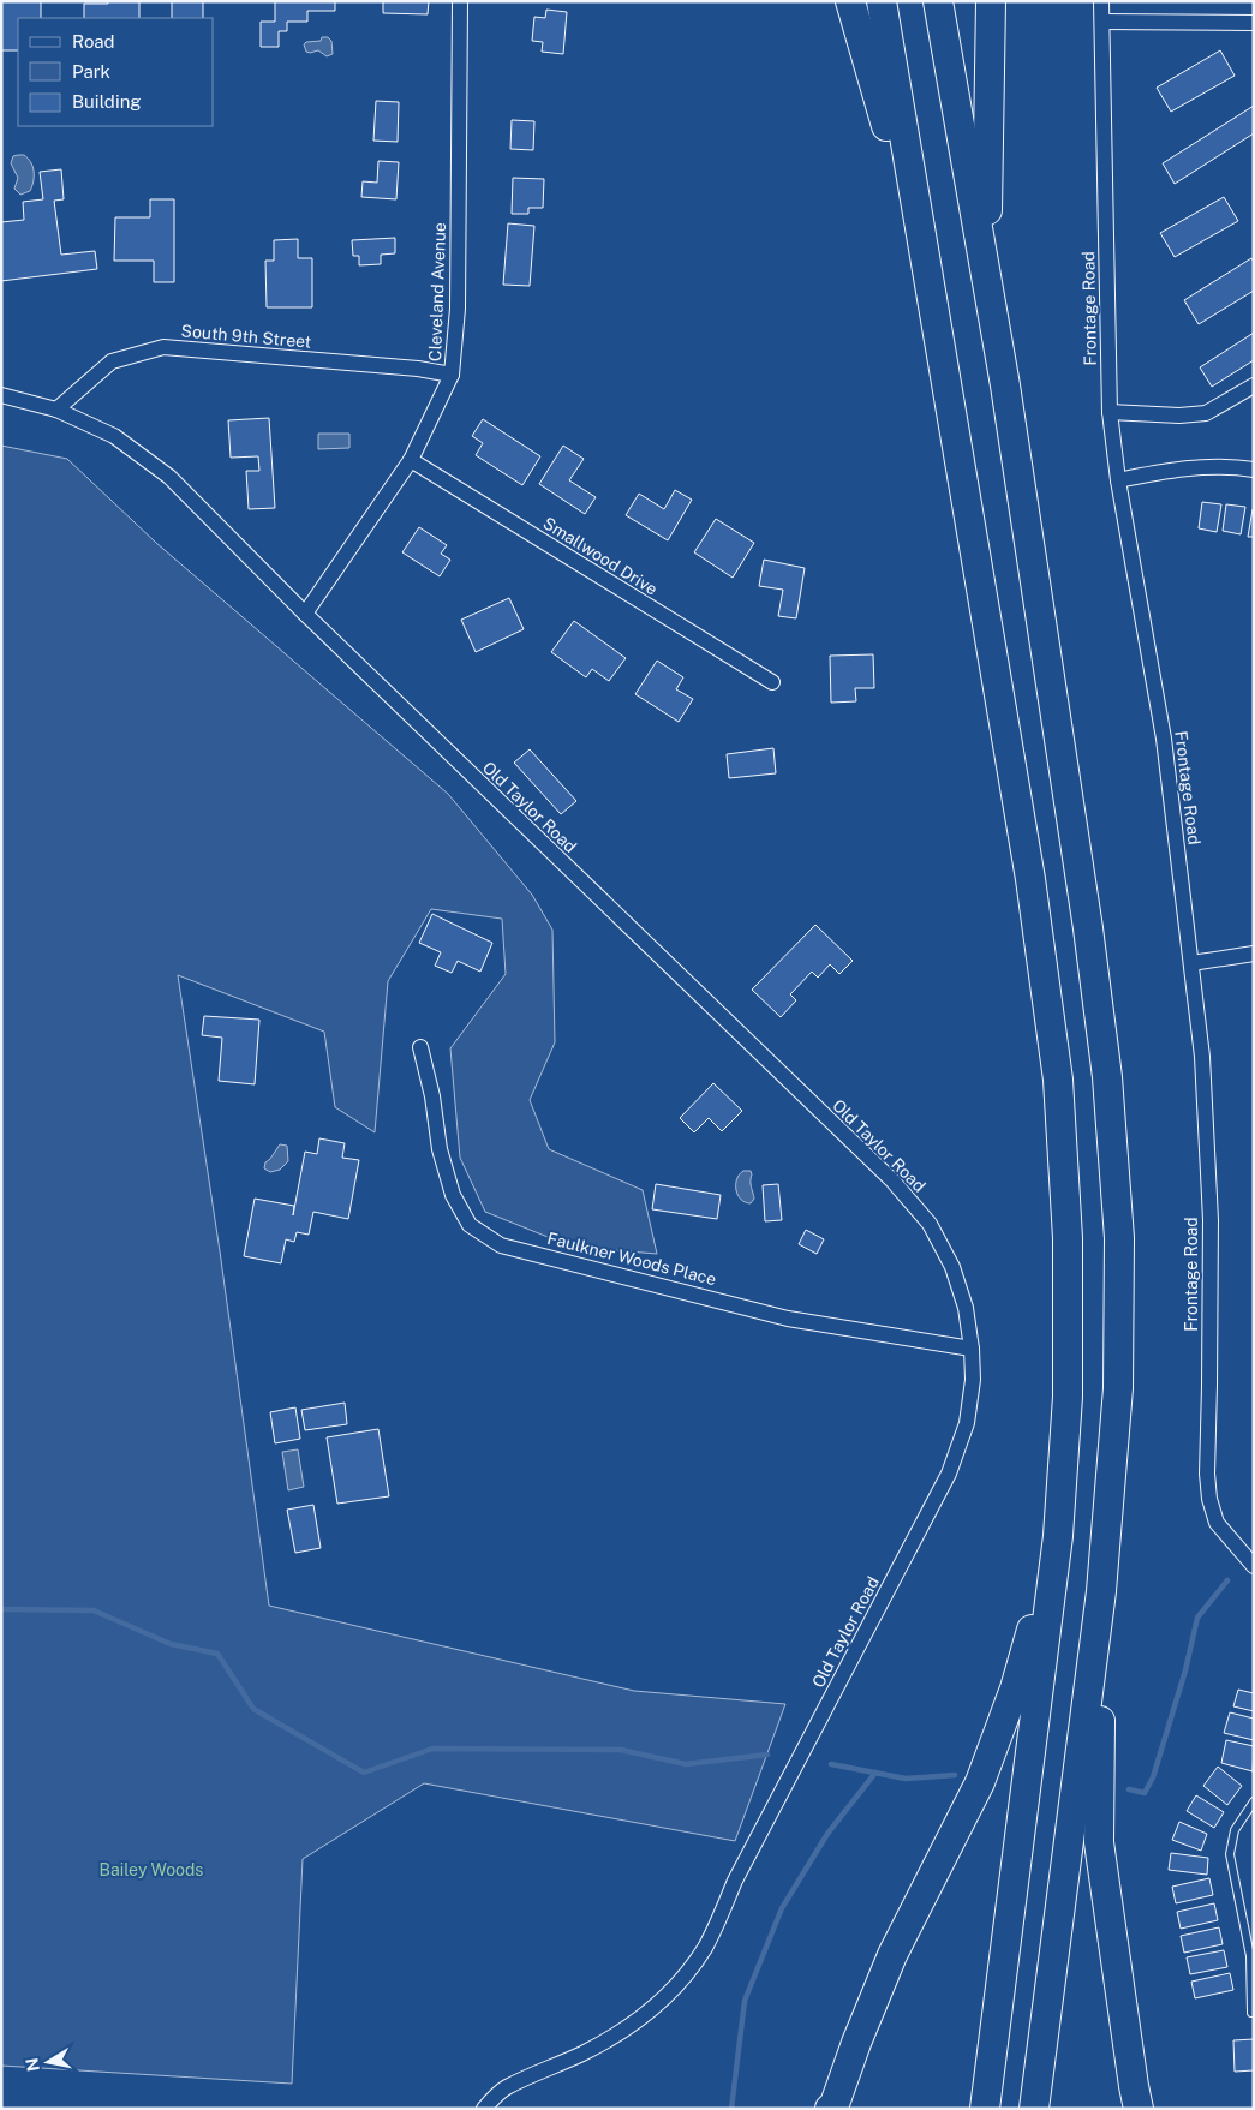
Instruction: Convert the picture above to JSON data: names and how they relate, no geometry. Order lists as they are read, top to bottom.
{
  "streets": {
    "street": [
      "Cleveland Avenue",
      "Frontage Road",
      "South 9th Street",
      "Smallwood Drive",
      "Old Taylor Road",
      "Faulkner Woods Place"
    ]
  },
  "crossings": [
    ["Cleveland Avenue", "South 9th Street"],
    ["Cleveland Avenue", "Smallwood Drive"],
    ["Cleveland Avenue", "Old Taylor Road"],
    ["South 9th Street", "Old Taylor Road"],
    ["Old Taylor Road", "Faulkner Woods Place"]
  ],
  "parks": ["Bailey Woods"],
  "legend": ["Road", "Park", "Building"],
  "north": "left"
}
